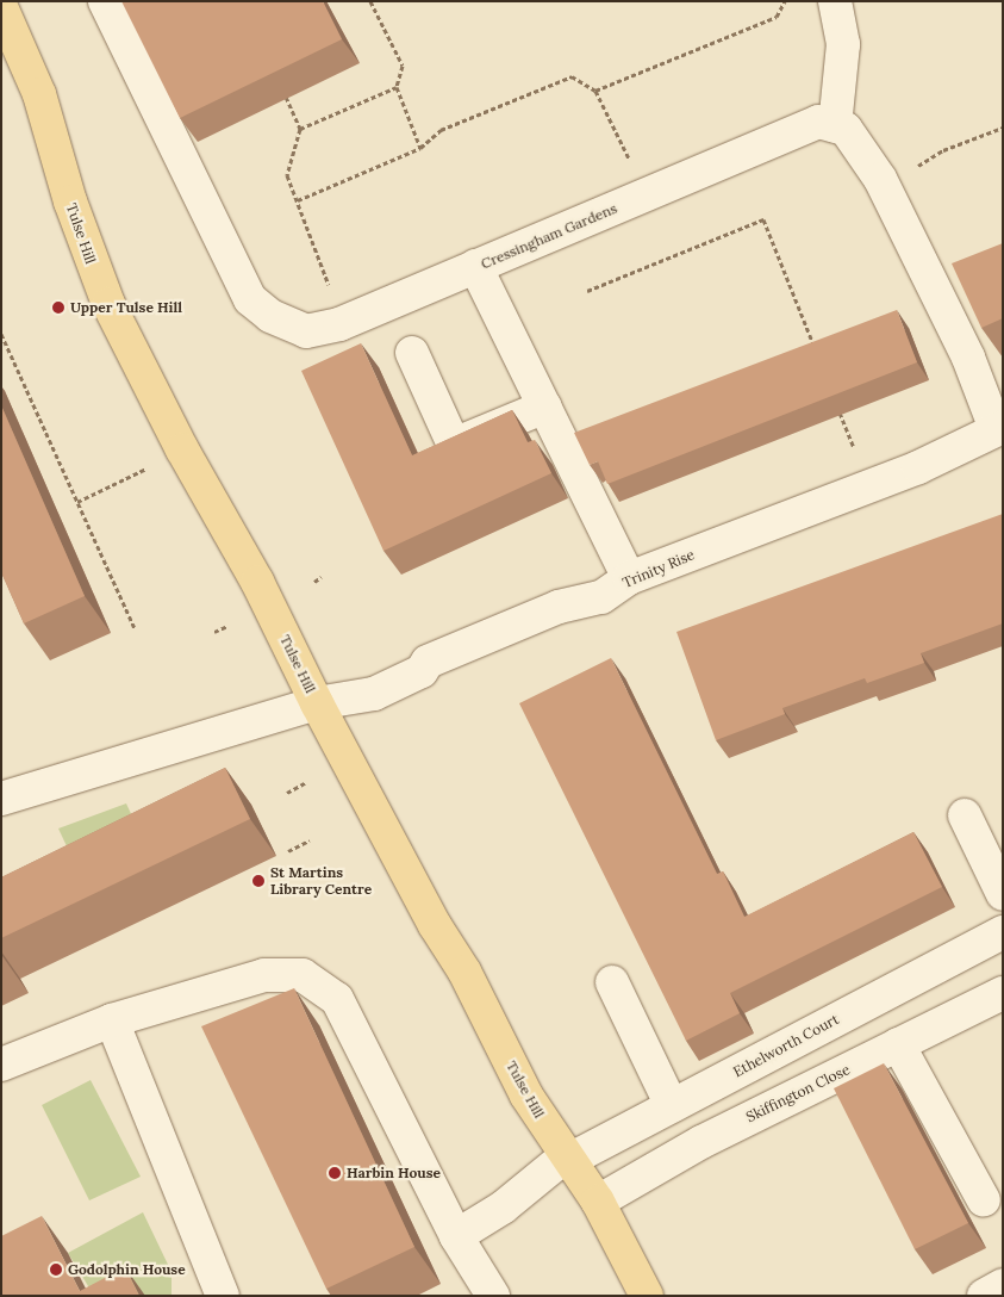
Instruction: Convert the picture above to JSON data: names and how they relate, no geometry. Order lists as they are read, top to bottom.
{
  "streets": {
    "main road": ["Tulse Hill"],
    "street": [
      "Cressingham Gardens",
      "Trinity Rise",
      "Ethelworth Court",
      "Skiffington Close"
    ]
  },
  "crossings": [
    ["Tulse Hill", "Trinity Rise"],
    ["Tulse Hill", "Ethelworth Court"],
    ["Tulse Hill", "Skiffington Close"]
  ],
  "places": [
    "Upper Tulse Hill",
    "St Martins Library Centre",
    "Harbin House",
    "Godolphin House"
  ]
}
